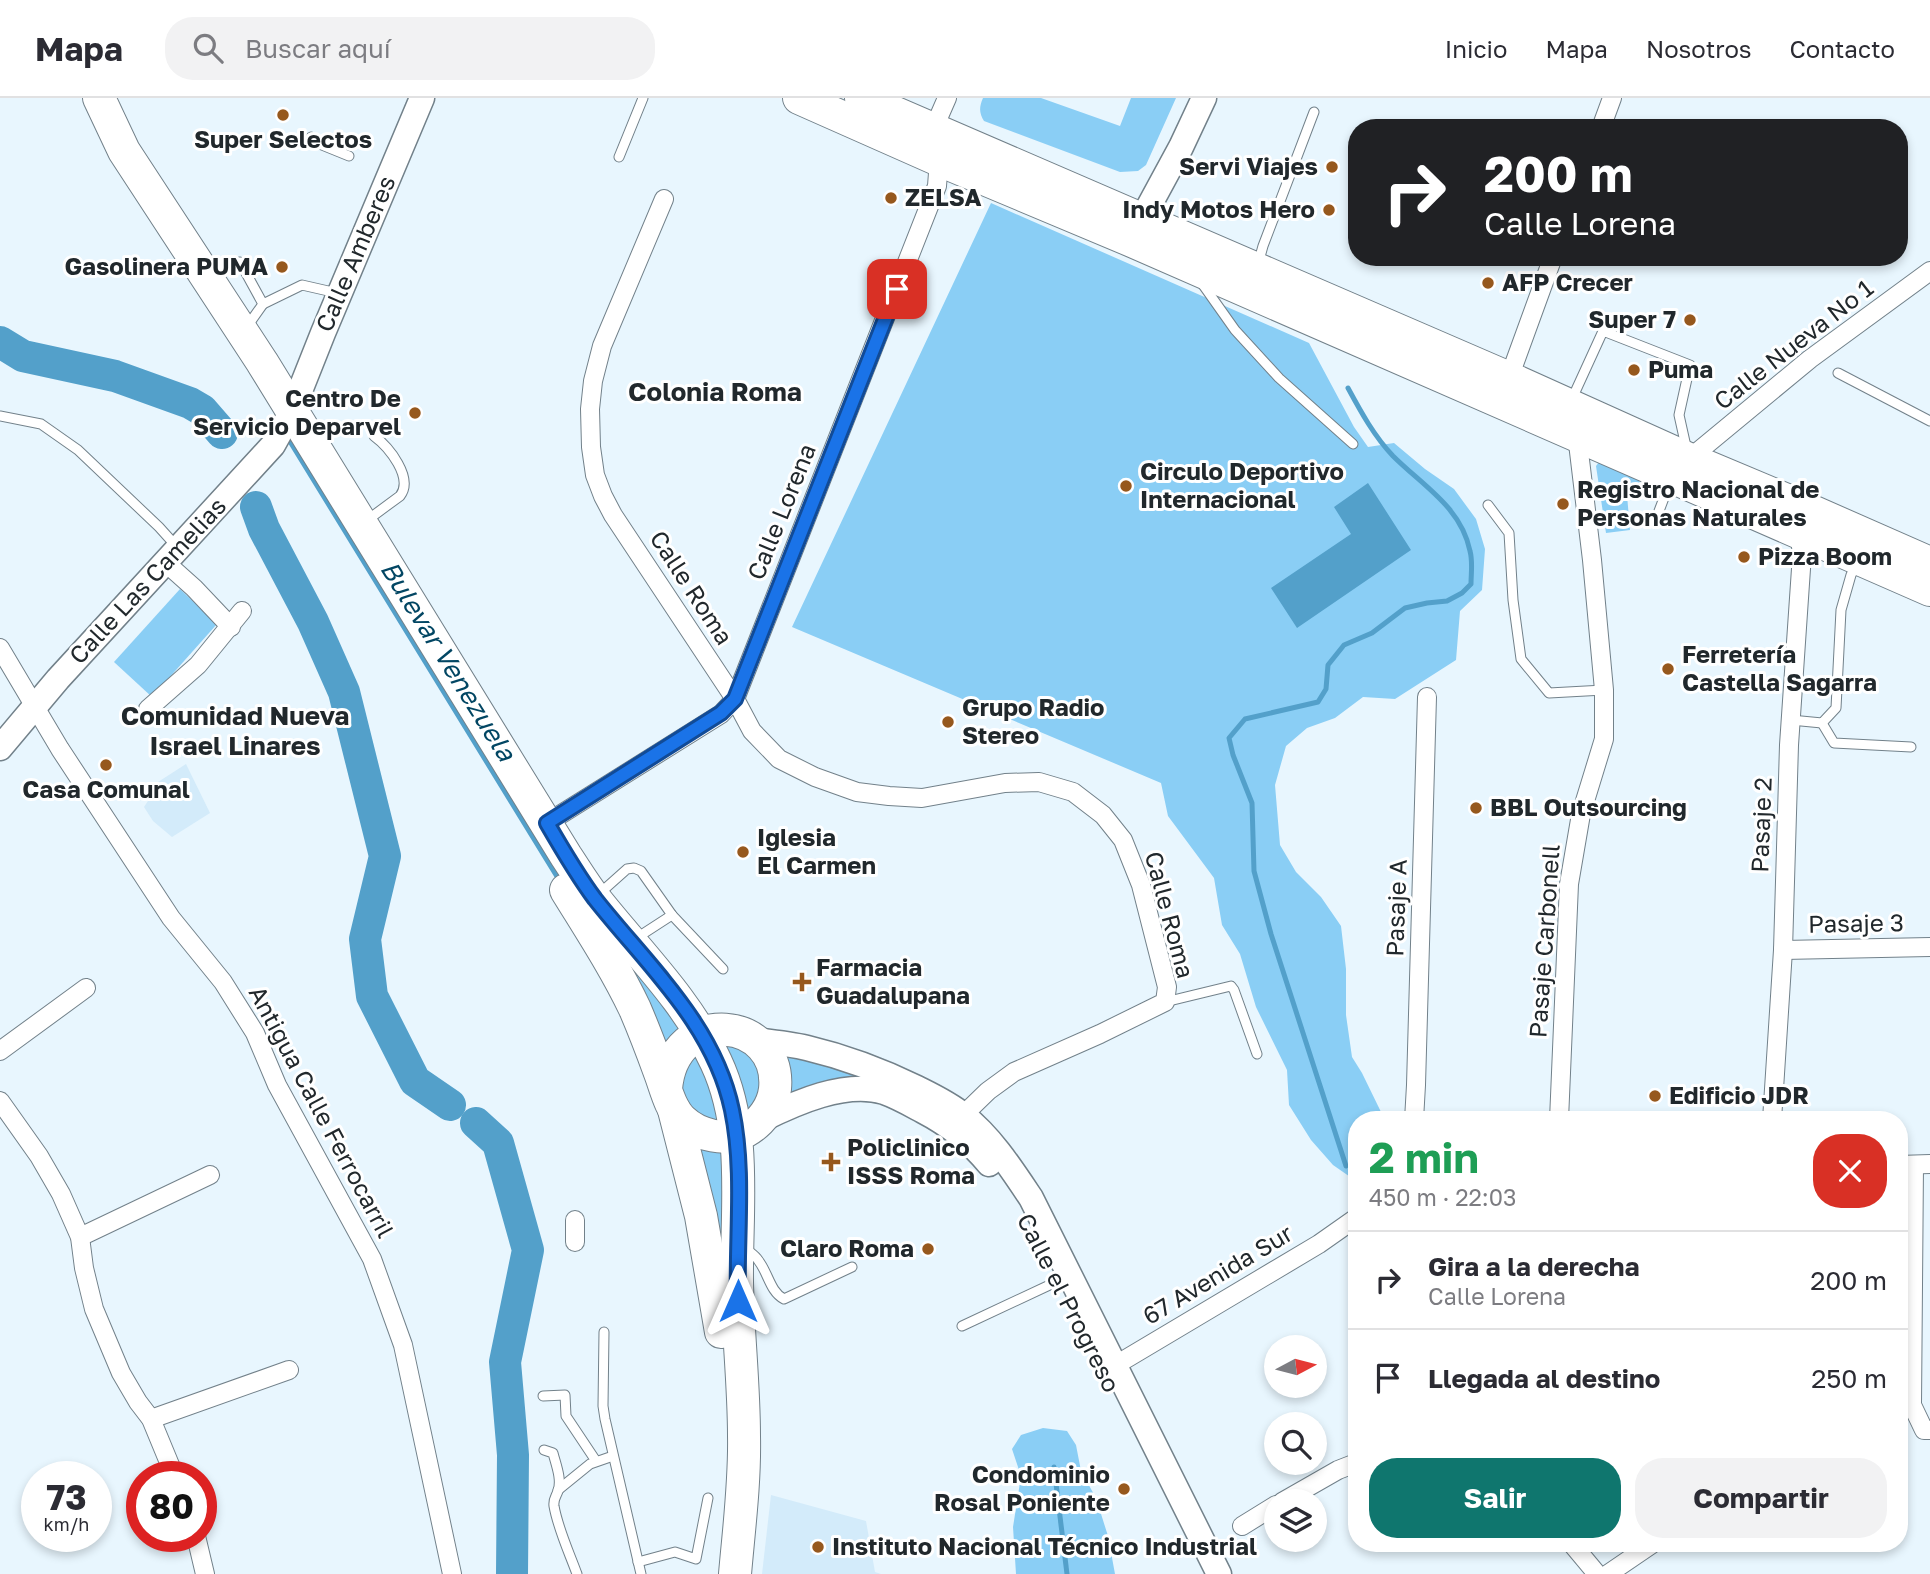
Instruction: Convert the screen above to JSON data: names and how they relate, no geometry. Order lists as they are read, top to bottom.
{
  "streets": {
    "street": [
      "Calle Amberes",
      "Calle Nueva No 1",
      "Calle Lorena",
      "Calle Las Camelias",
      "Calle Roma",
      "Pasaje 2",
      "Pasaje A",
      "Pasaje 3",
      "Pasaje Carbonell",
      "Antigua Calle Ferrocarril",
      "67 Avenida Sur",
      "Calle el Progreso"
    ]
  },
  "crossings": [
    ["Calle Amberes", "Calle Las Camelias"],
    ["Calle Lorena", "Calle Roma"],
    ["Calle Las Camelias", "Antigua Calle Ferrocarril"],
    ["Calle Roma", "Calle el Progreso"],
    ["Pasaje 2", "Pasaje 3"],
    ["67 Avenida Sur", "Calle el Progreso"]
  ],
  "districts": ["Colonia Roma", "Comunidad Nueva Israel Linares"],
  "water": ["Bulevar Venezuela"],
  "places": {
    "other": [
      "Super Selectos",
      "Servi Viajes",
      "ZELSA",
      "Indy Motos Hero",
      "Gasolinera PUMA",
      "AFP Crecer",
      "Super 7",
      "Puma",
      "Centro De Servicio Deparvel",
      "Circulo Deportivo Internacional",
      "Registro Nacional de Personas Naturales",
      "Pizza Boom",
      "Ferretería Castella Sagarra",
      "Grupo Radio Stereo",
      "Casa Comunal",
      "BBL Outsourcing",
      "Iglesia El Carmen",
      "Edificio JDR",
      "Claro Roma",
      "Condominio Rosal Poniente",
      "Instituto Nacional Técnico Industrial"
    ],
    "health": ["Farmacia Guadalupana", "Policlinico ISSS Roma"]
  },
  "north": "right",
  "page": {
    "header": "Mapa",
    "search": "Buscar aquí",
    "nav": [
      "Inicio",
      "Mapa",
      "Nosotros",
      "Contacto"
    ],
    "turn": ["200 m", "Calle Lorena"],
    "heading": ["2 min", "450 m · 22:03"],
    "list": [
      {
        "name": "Gira a la derecha",
        "note": "Calle Lorena",
        "value": "200 m"
      },
      {
        "name": "Llegada al destino",
        "value": "250 m"
      }
    ],
    "buttons": ["Salir", "Compartir"],
    "speed": "73 km/h",
    "limit": "80"
  }
}
